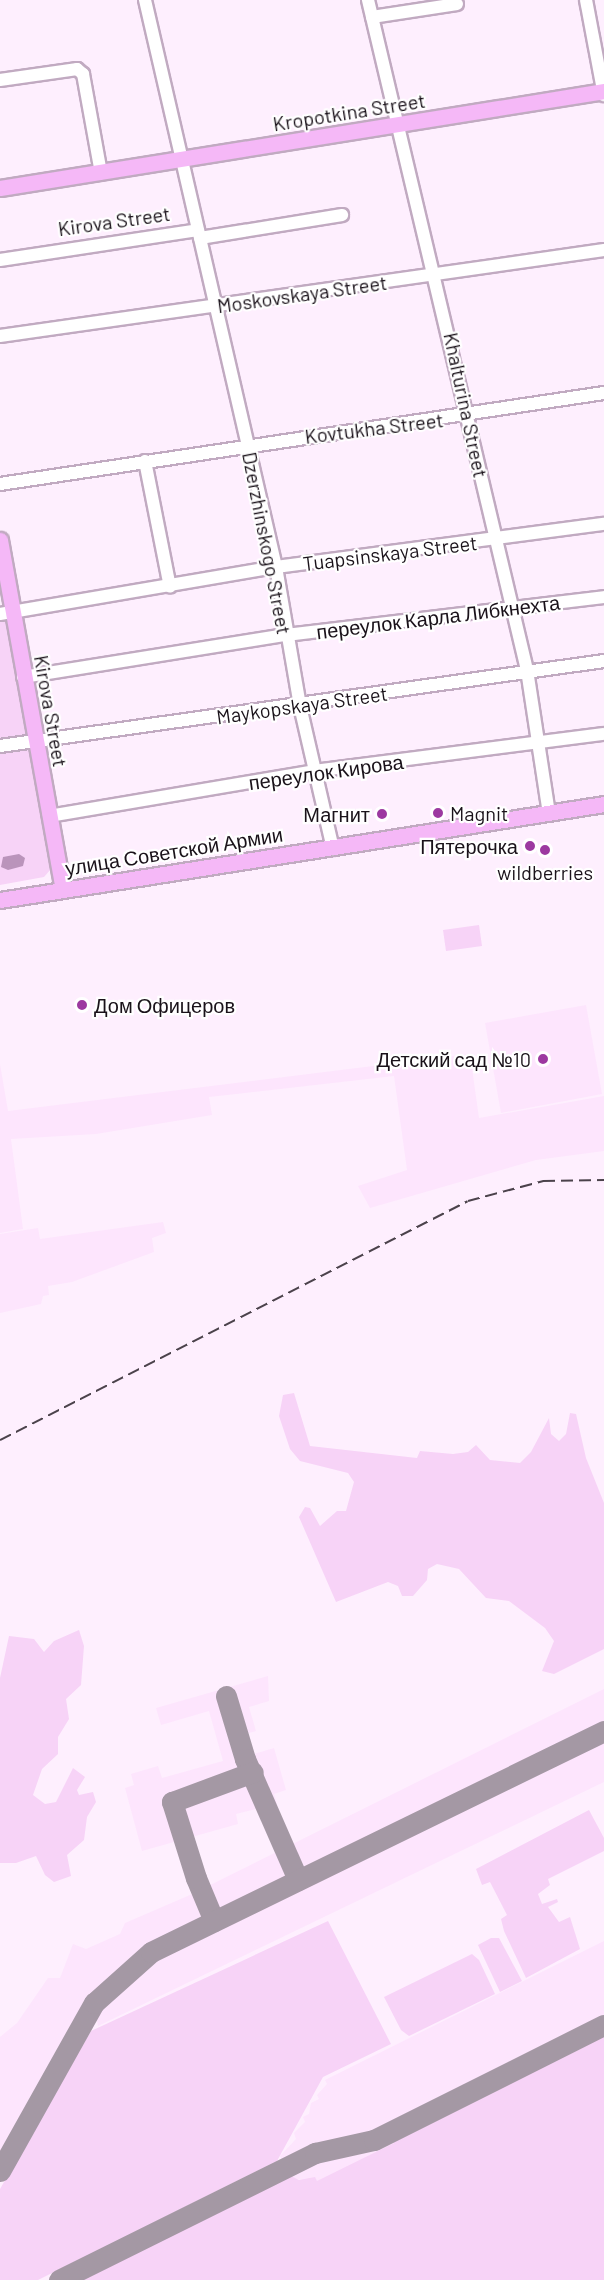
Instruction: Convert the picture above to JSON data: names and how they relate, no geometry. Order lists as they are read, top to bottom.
{
  "streets": {
    "main road": ["Kropotkina Street", "Kirova Street", "улица Советской Армии"],
    "street": [
      "Moskovskaya Street",
      "Khalturina Street",
      "Kovtukha Street",
      "Dzerzhinskogo Street",
      "Tuapsinskaya Street",
      "переулок Карла Либкнехта",
      "Maykopskaya Street",
      "переулок Кирова"
    ]
  },
  "crossings": [
    ["Kropotkina Street", "Khalturina Street"],
    ["Kropotkina Street", "Dzerzhinskogo Street"],
    ["Kirova Street", "Dzerzhinskogo Street"],
    ["Kirova Street", "Tuapsinskaya Street"],
    ["Kirova Street", "переулок Карла Либкнехта"],
    ["Kirova Street", "Maykopskaya Street"],
    ["Kirova Street", "переулок Кирова"],
    ["Kirova Street", "улица Советской Армии"],
    ["Moskovskaya Street", "Khalturina Street"],
    ["Moskovskaya Street", "Dzerzhinskogo Street"],
    ["Khalturina Street", "Kovtukha Street"],
    ["Khalturina Street", "Tuapsinskaya Street"],
    ["Khalturina Street", "переулок Карла Либкнехта"],
    ["Khalturina Street", "Maykopskaya Street"],
    ["Khalturina Street", "переулок Кирова"],
    ["Khalturina Street", "улица Советской Армии"],
    ["Kovtukha Street", "Dzerzhinskogo Street"],
    ["Dzerzhinskogo Street", "Tuapsinskaya Street"],
    ["Dzerzhinskogo Street", "переулок Карла Либкнехта"],
    ["Dzerzhinskogo Street", "Maykopskaya Street"],
    ["Dzerzhinskogo Street", "переулок Кирова"],
    ["Dzerzhinskogo Street", "улица Советской Армии"]
  ],
  "places": [
    "Magnit",
    "Магнит",
    "Пятерочка",
    "wildberries",
    "Дом Офицеров",
    "Детский сад №10"
  ]
}
